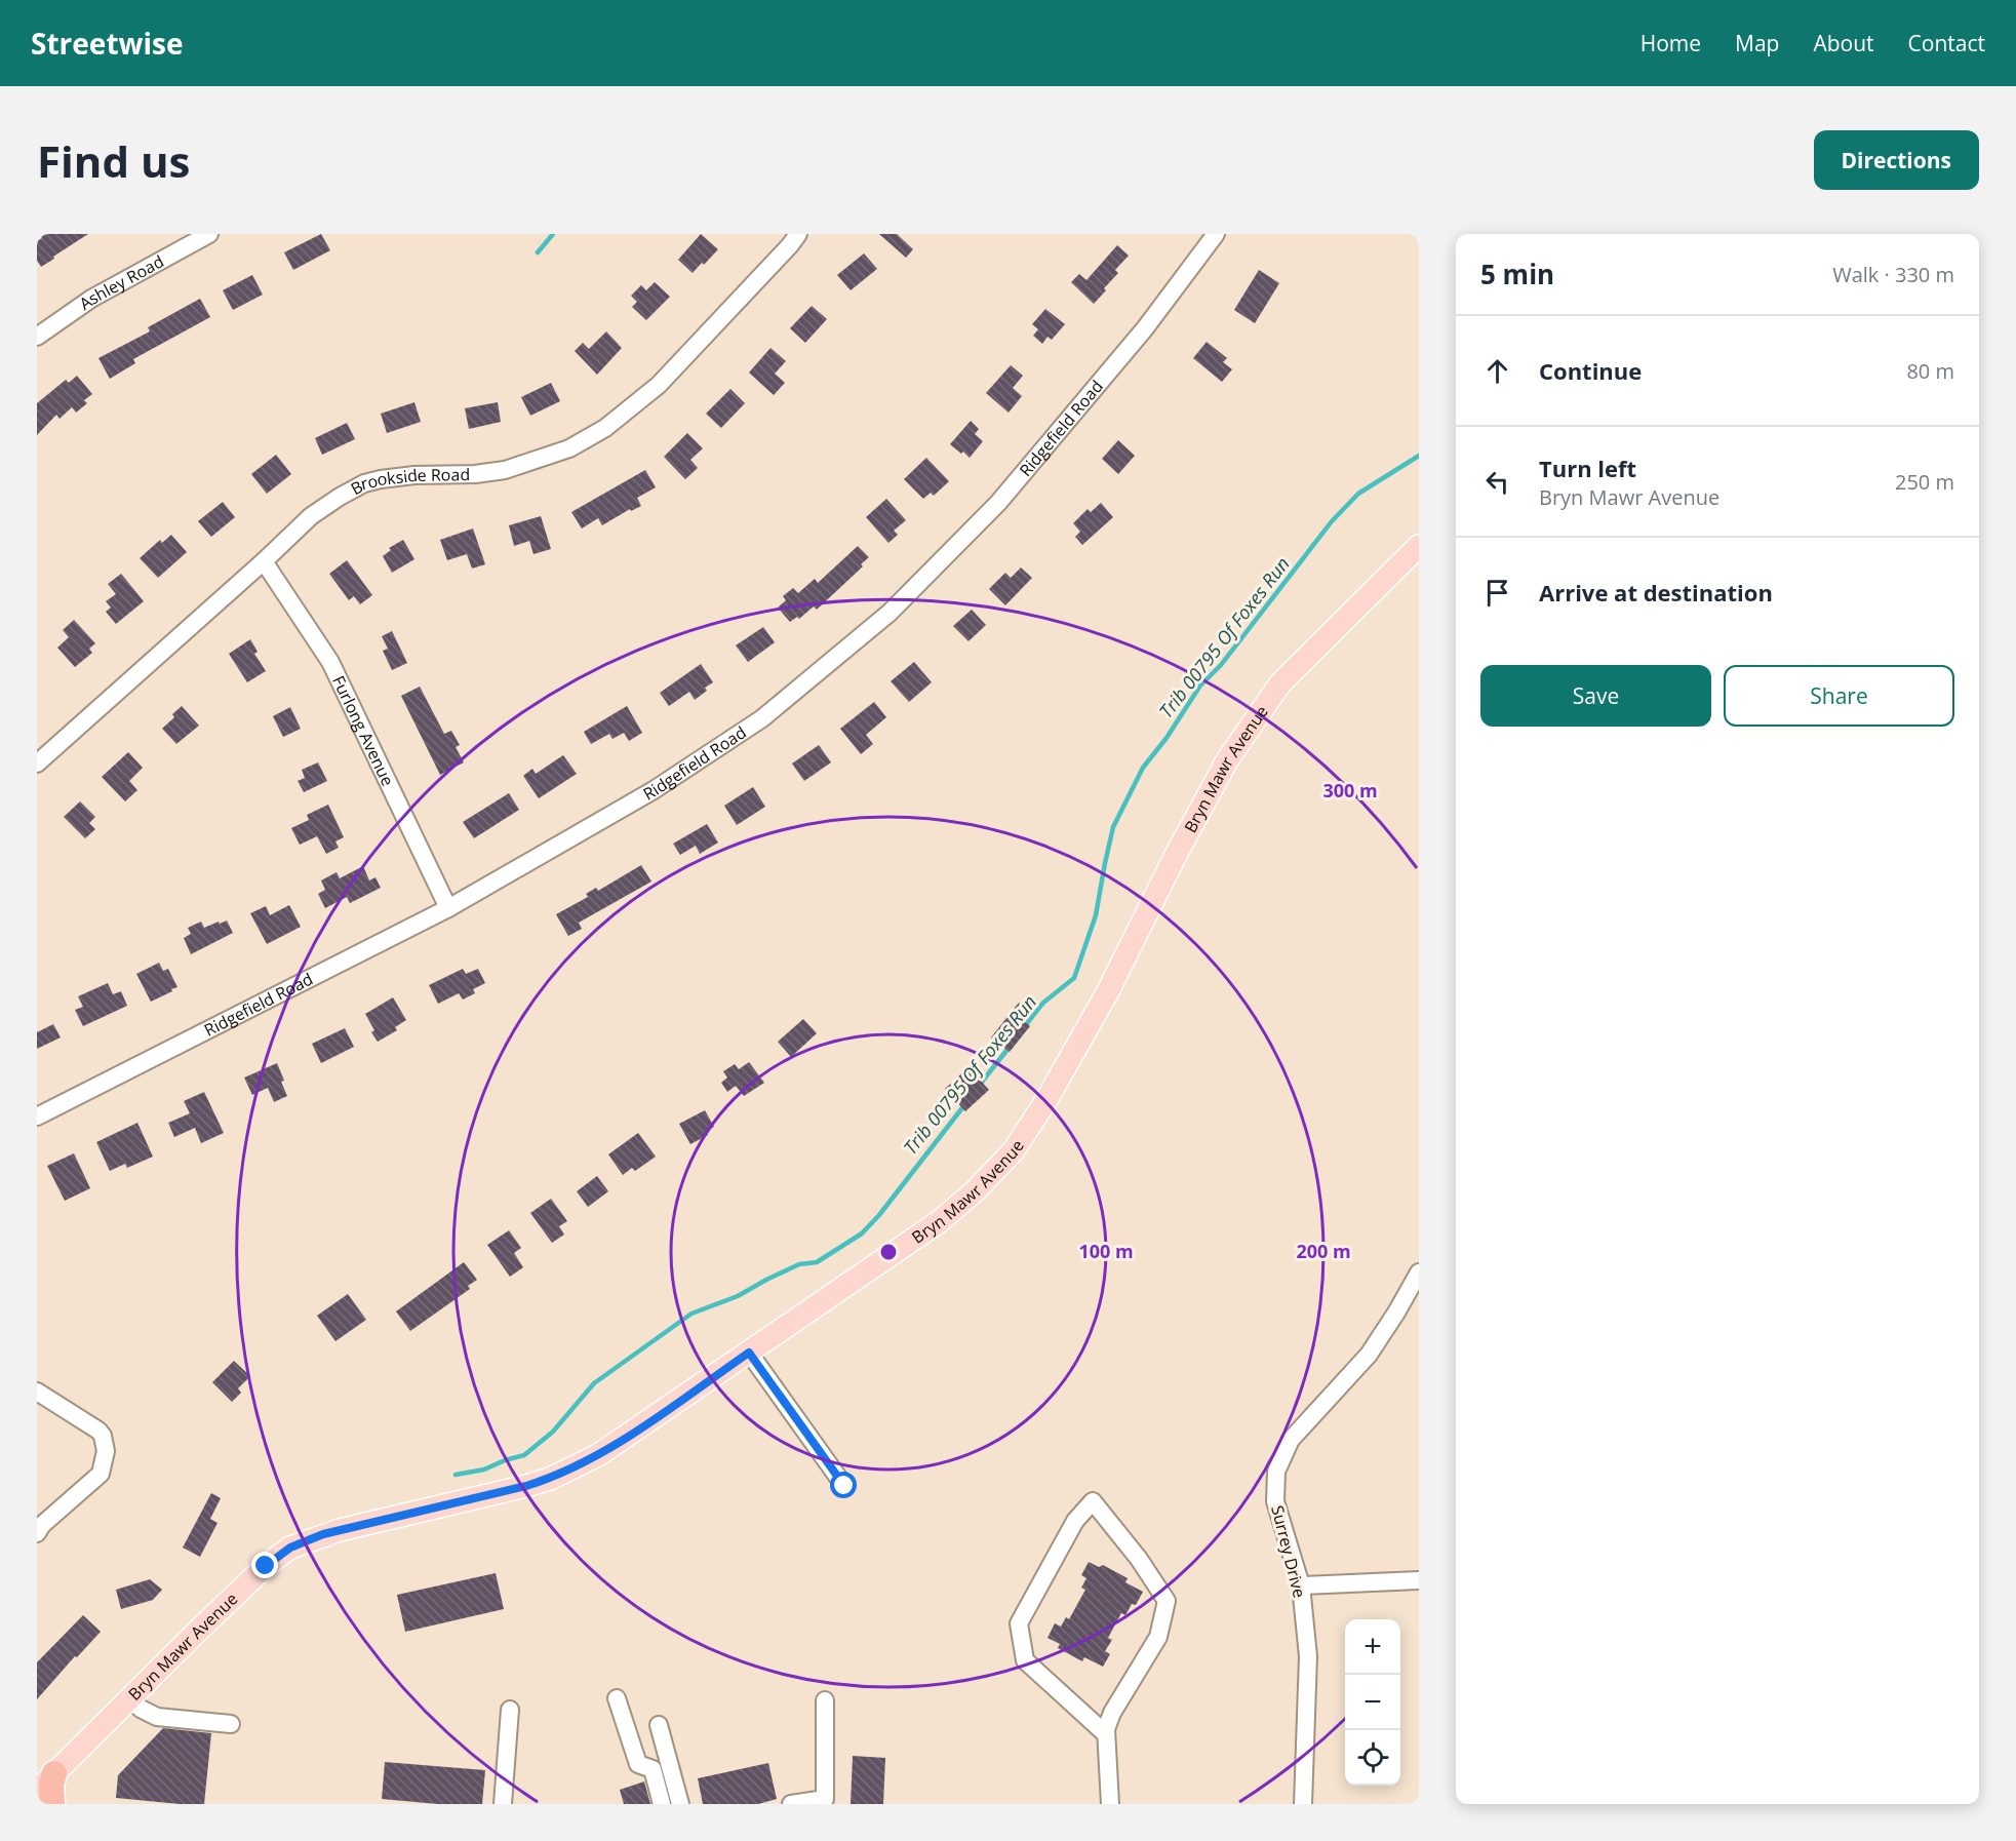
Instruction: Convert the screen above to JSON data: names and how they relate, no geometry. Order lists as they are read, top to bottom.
{
  "streets": {
    "main road": ["Bryn Mawr Avenue"],
    "street": [
      "Ashley Road",
      "Ridgefield Road",
      "Brookside Road",
      "Furlong Avenue",
      "Surrey Drive"
    ]
  },
  "crossings": [
    ["Ridgefield Road", "Furlong Avenue"],
    ["Brookside Road", "Furlong Avenue"]
  ],
  "water": ["Trib 00795 Of Foxes Run"],
  "page": {
    "header": "Streetwise",
    "nav": [
      "Home",
      "Map",
      "About",
      "Contact"
    ],
    "buttons": [
      "Directions",
      ["Save", "Share"]
    ],
    "title": "Find us",
    "heading": ["5 min", "Walk · 330 m"],
    "list": [
      ["Continue", "80 m"],
      ["Turn left", "Bryn Mawr Avenue", "250 m"],
      "Arrive at destination"
    ],
    "map_buttons": ["+", "−"]
  },
  "rings": ["300 m", "100 m", "200 m"]
}
